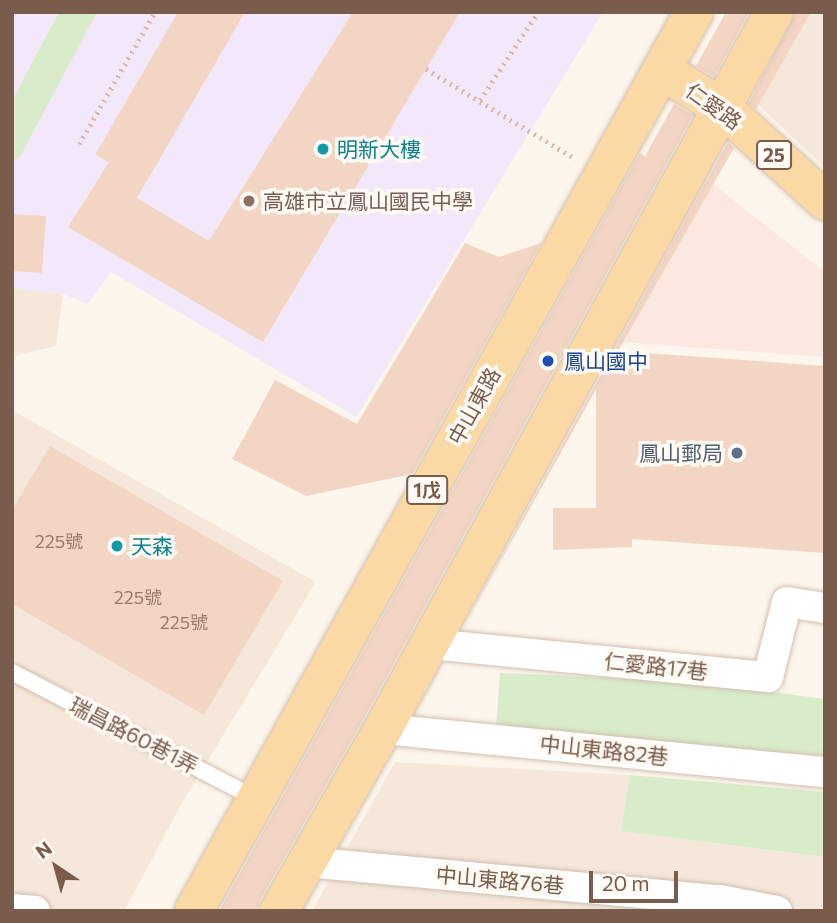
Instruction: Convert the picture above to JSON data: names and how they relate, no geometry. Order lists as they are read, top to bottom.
{
  "streets": {
    "main road": [
      "仁愛路",
      "25",
      "中山東路",
      "1戊"
    ],
    "street": ["仁愛路17巷", "中山東路82巷", "中山東路76巷"],
    "lane": ["瑞昌路60巷1弄"]
  },
  "crossings": [
    ["仁愛路", "中山東路"],
    ["中山東路", "瑞昌路60巷1弄"]
  ],
  "places": [
    "明新大樓",
    "高雄市立鳳山國民中學",
    "鳳山國中",
    "鳳山郵局",
    "天森"
  ],
  "house_numbers": ["225號", "225號", "225號"],
  "scale_bar": "20 m",
  "north": "top left"
}
